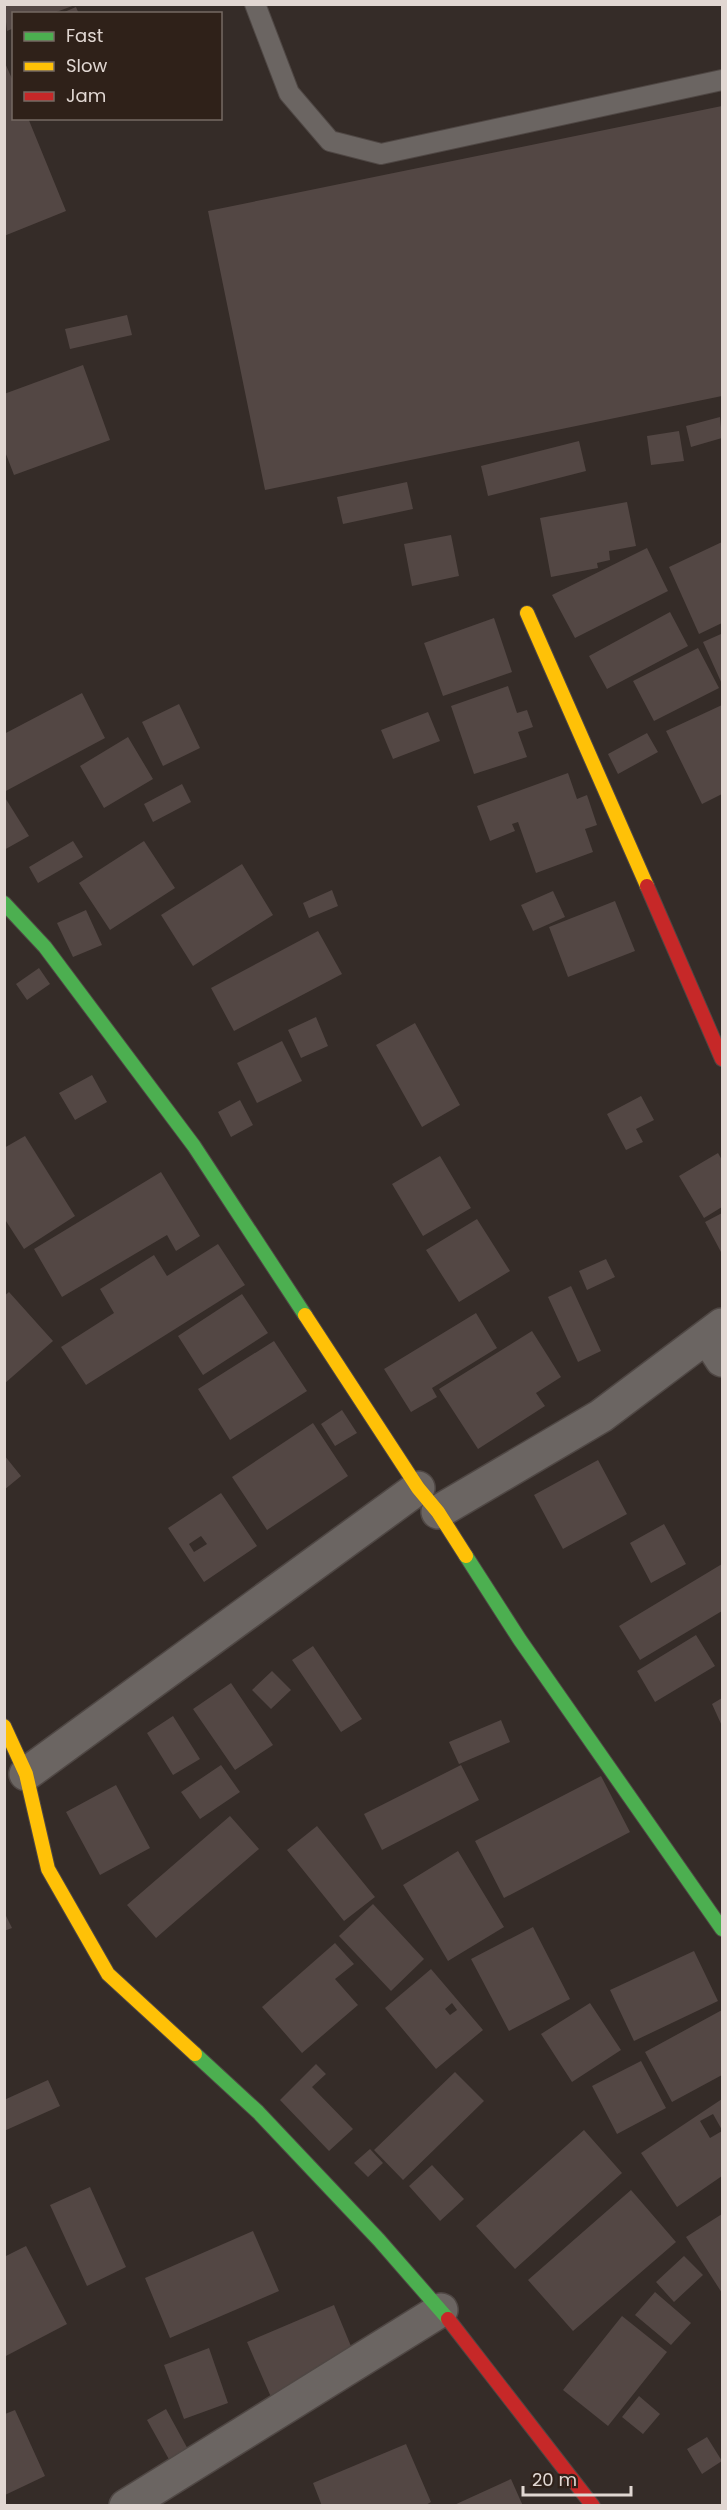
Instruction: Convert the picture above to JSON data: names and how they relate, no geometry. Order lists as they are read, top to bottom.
{
  "legend": ["Fast", "Slow", "Jam"],
  "scale_bar": "20 m"
}
